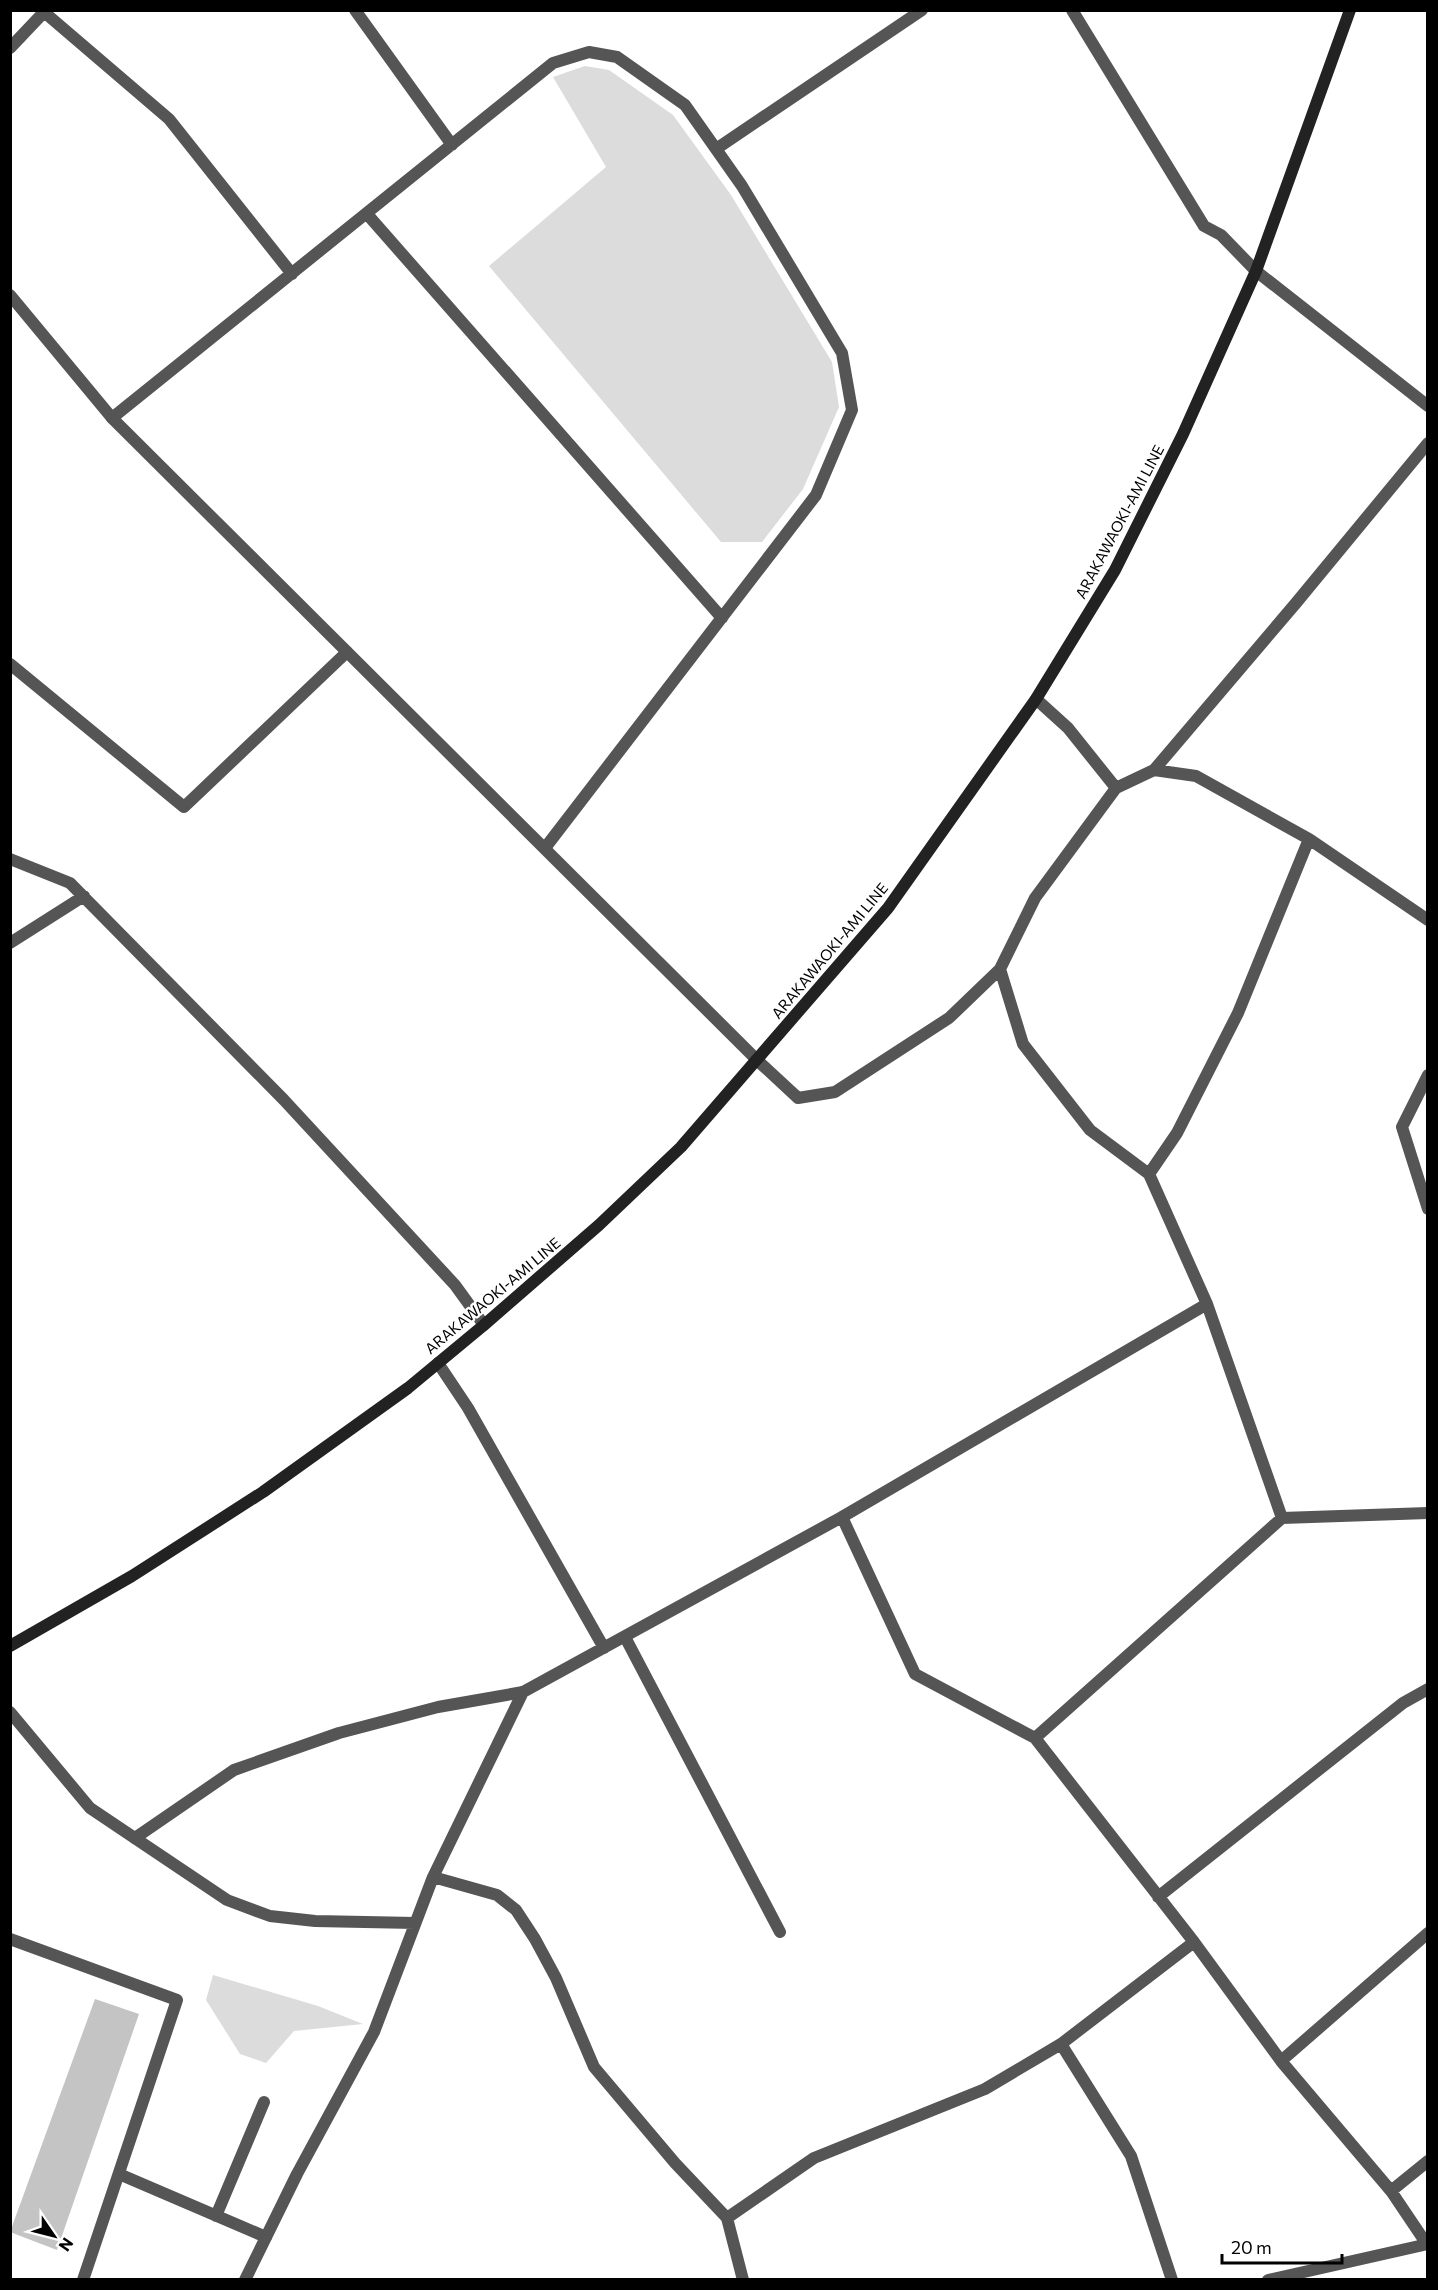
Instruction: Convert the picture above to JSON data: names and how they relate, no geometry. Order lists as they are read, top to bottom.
{
  "streets": {
    "main road": ["ARAKAWAOKI-AMI LINE"]
  },
  "scale_bar": "20 m",
  "north": "bottom right"
}
